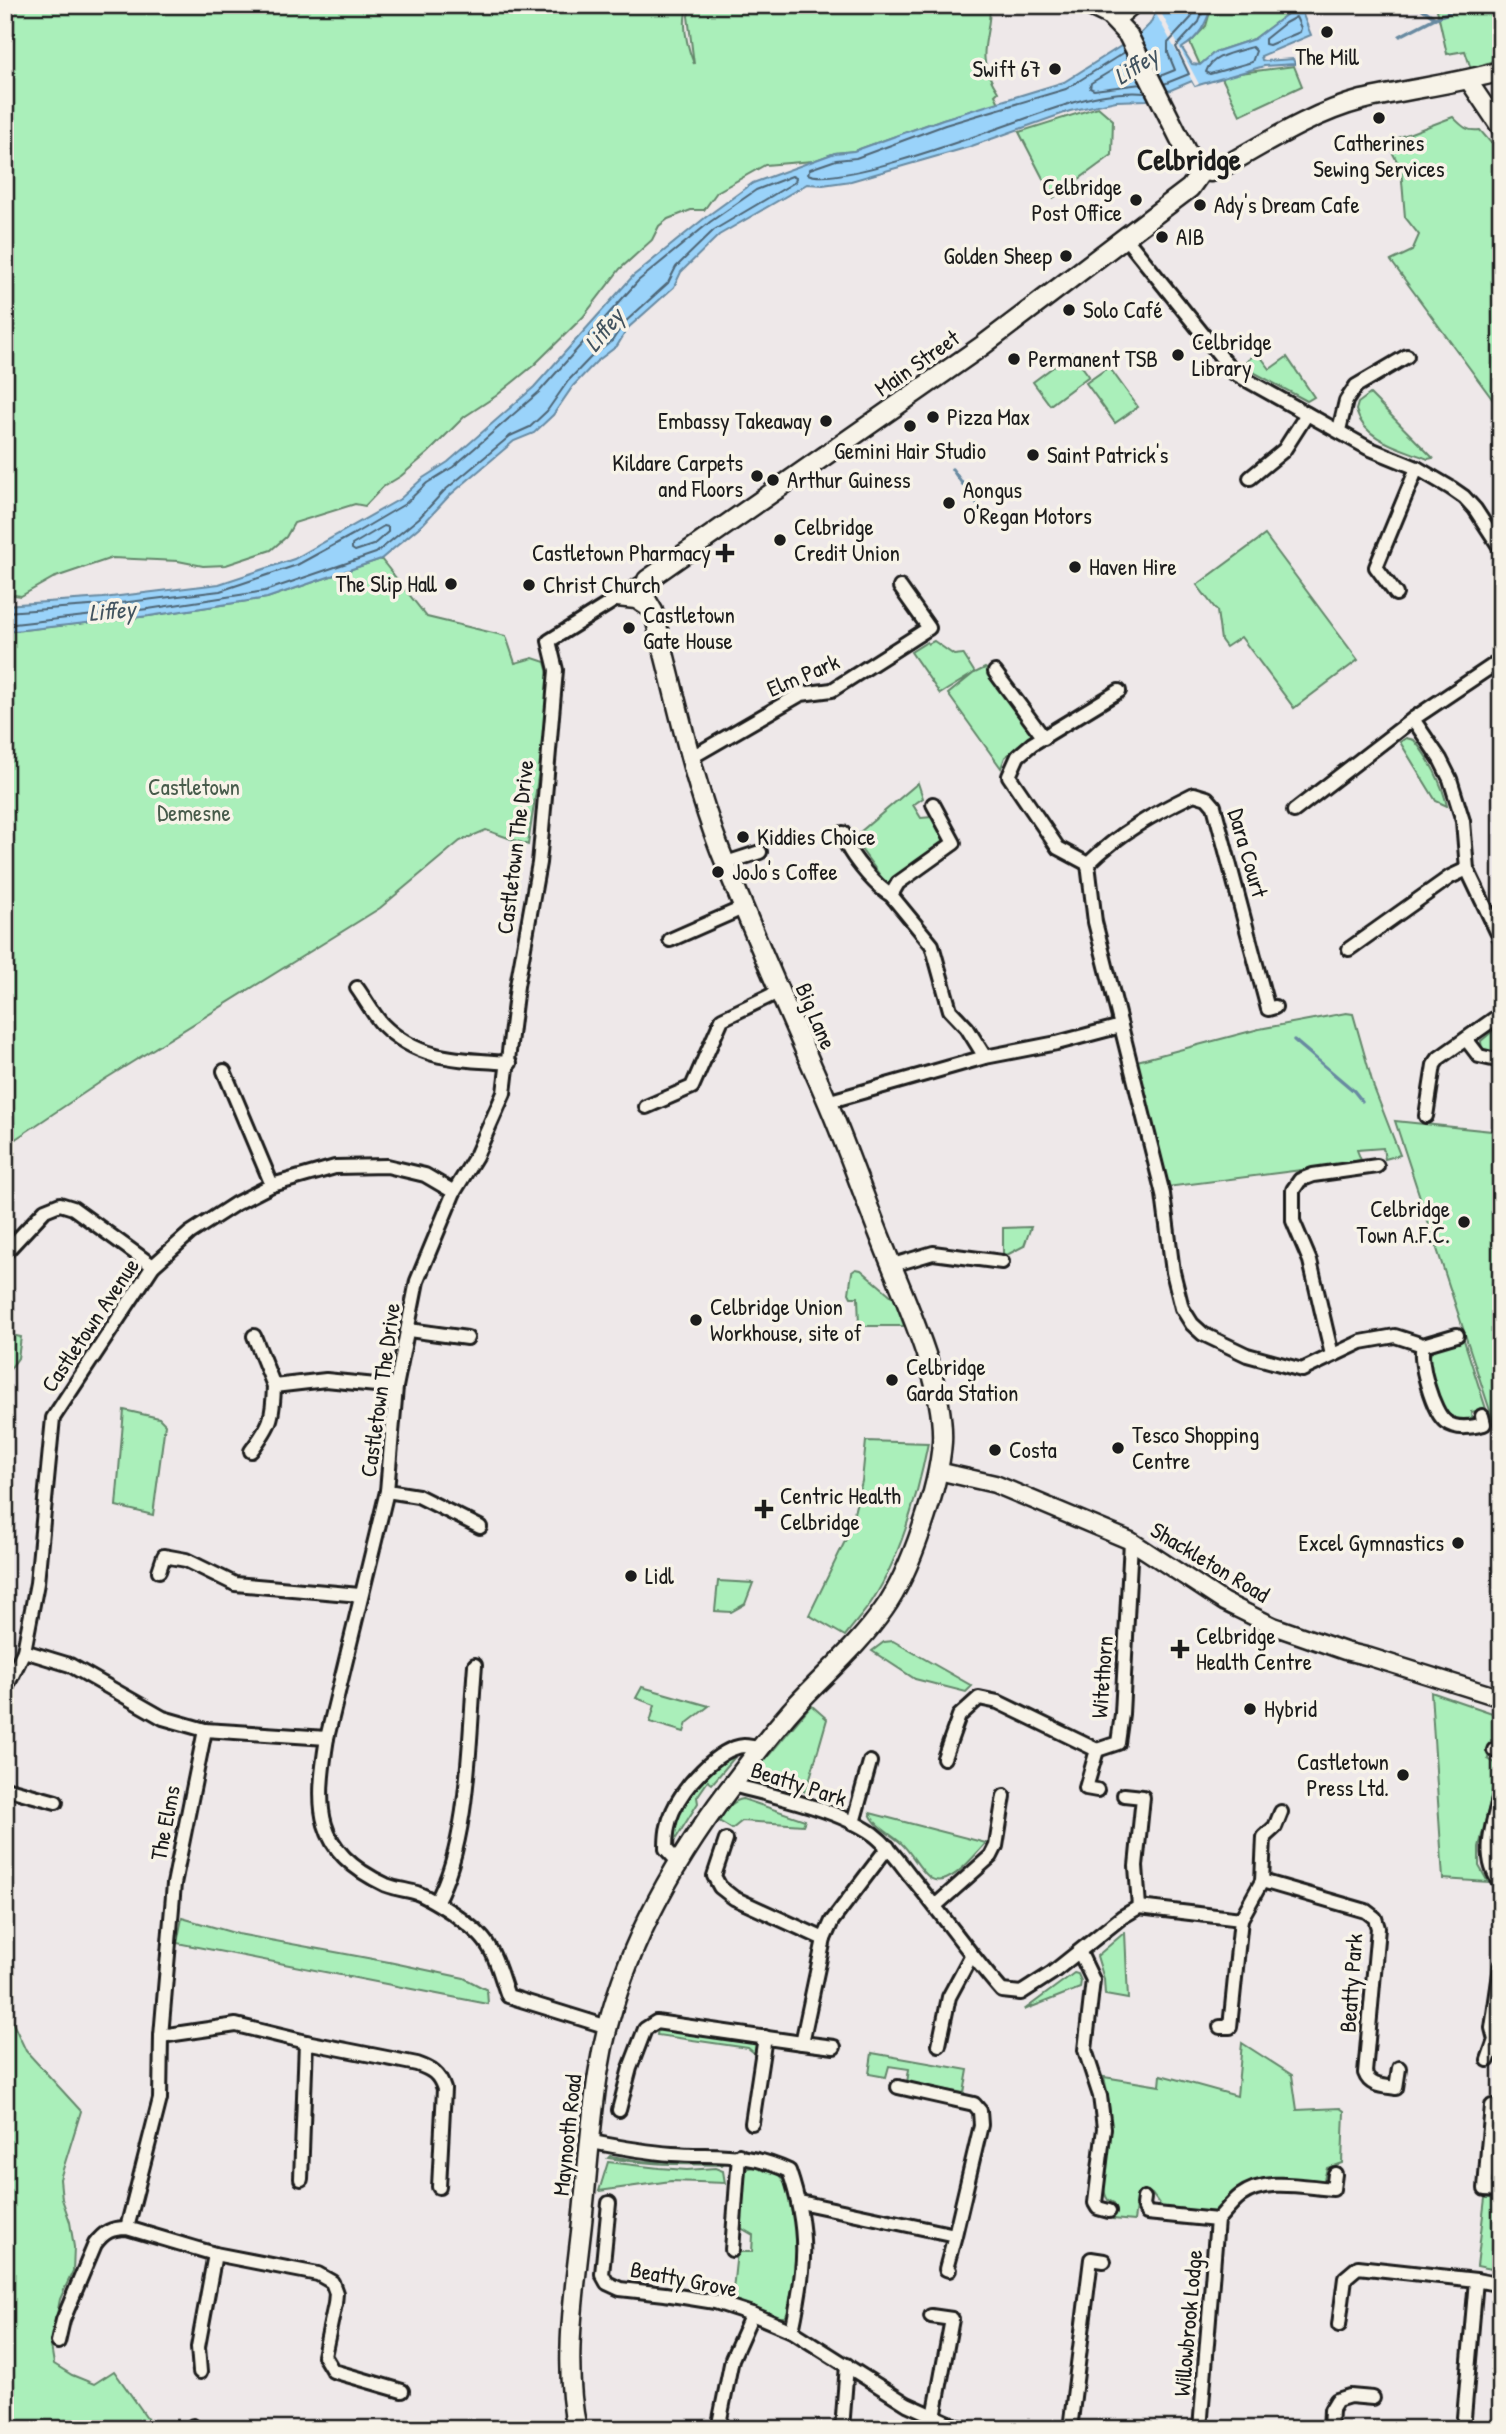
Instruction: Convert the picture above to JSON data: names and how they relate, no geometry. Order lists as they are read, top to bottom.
{
  "streets": {
    "main road": ["Main Street", "Big Lane", "Maynooth Road"],
    "street": [
      "Elm Park",
      "Castletown The Drive",
      "Dara Court",
      "Castletown Avenue",
      "Shackleton Road",
      "Witethorn",
      "Beatty Park",
      "The Elms",
      "Beatty Grove",
      "Willowbrook Lodge"
    ]
  },
  "crossings": [
    ["Main Street", "Castletown The Drive"],
    ["Main Street", "Big Lane"],
    ["Elm Park", "Big Lane"],
    ["Castletown The Drive", "Big Lane"],
    ["Castletown The Drive", "Castletown Avenue"],
    ["Castletown The Drive", "Maynooth Road"],
    ["Big Lane", "Shackleton Road"],
    ["Big Lane", "Maynooth Road"],
    ["Shackleton Road", "Witethorn"],
    ["Shackleton Road", "Maynooth Road"],
    ["Beatty Park", "Maynooth Road"]
  ],
  "districts": ["Celbridge"],
  "water": ["Liffey"],
  "parks": ["Castletown Demesne"],
  "places": {
    "other": [
      "The Mill",
      "Swift 67",
      "Catherines Sewing Services",
      "Celbridge Post Office",
      "Ady's Dream Cafe",
      "AIB",
      "Golden Sheep",
      "Solo Café",
      "Celbridge Library",
      "Permanent TSB",
      "Pizza Max",
      "Embassy Takeaway",
      "Gemini Hair Studio",
      "Saint Patrick's",
      "Kildare Carpets and Floors",
      "Arthur Guiness",
      "Aongus O'Regan Motors",
      "Celbridge Credit Union",
      "Haven Hire",
      "The Slip Hall",
      "Christ Church",
      "Castletown Gate House",
      "Kiddies Choice",
      "JoJo's Coffee",
      "Celbridge Town A.F.C.",
      "Celbridge Union Workhouse, site of",
      "Celbridge Garda Station",
      "Tesco Shopping Centre",
      "Costa",
      "Excel Gymnastics",
      "Lidl",
      "Hybrid",
      "Castletown Press Ltd."
    ],
    "health": ["Castletown Pharmacy", "Centric Health Celbridge", "Celbridge Health Centre"]
  }
}
